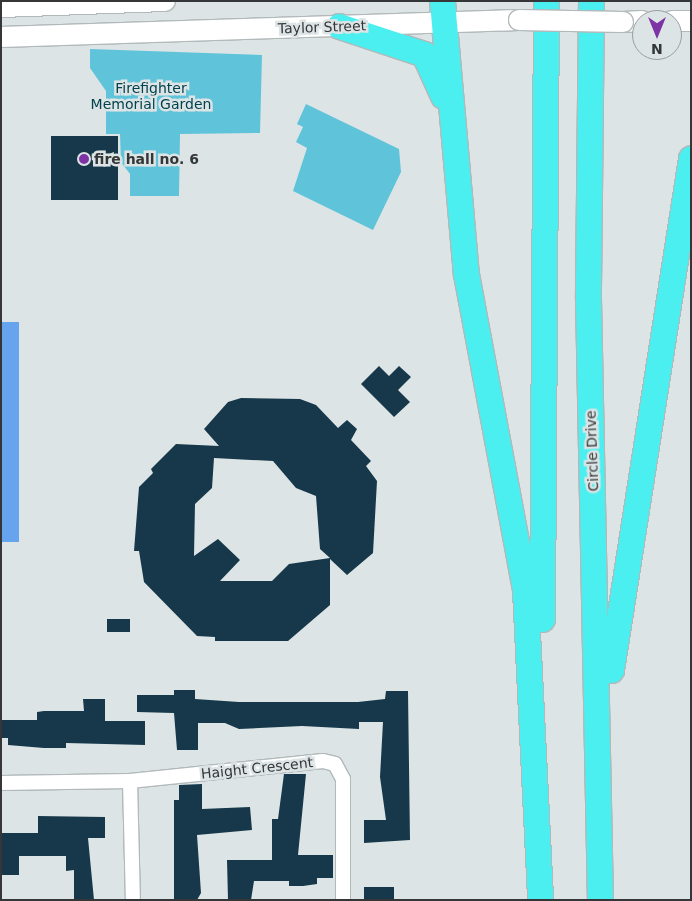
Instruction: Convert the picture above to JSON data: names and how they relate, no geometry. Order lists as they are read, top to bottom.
{
  "streets": {
    "highway": ["Circle Drive"],
    "main road": ["Taylor Street"],
    "street": ["Haight Crescent"]
  },
  "parks": ["Firefighter Memorial Garden"],
  "places": ["fire hall no. 6"],
  "north": "bottom"
}
